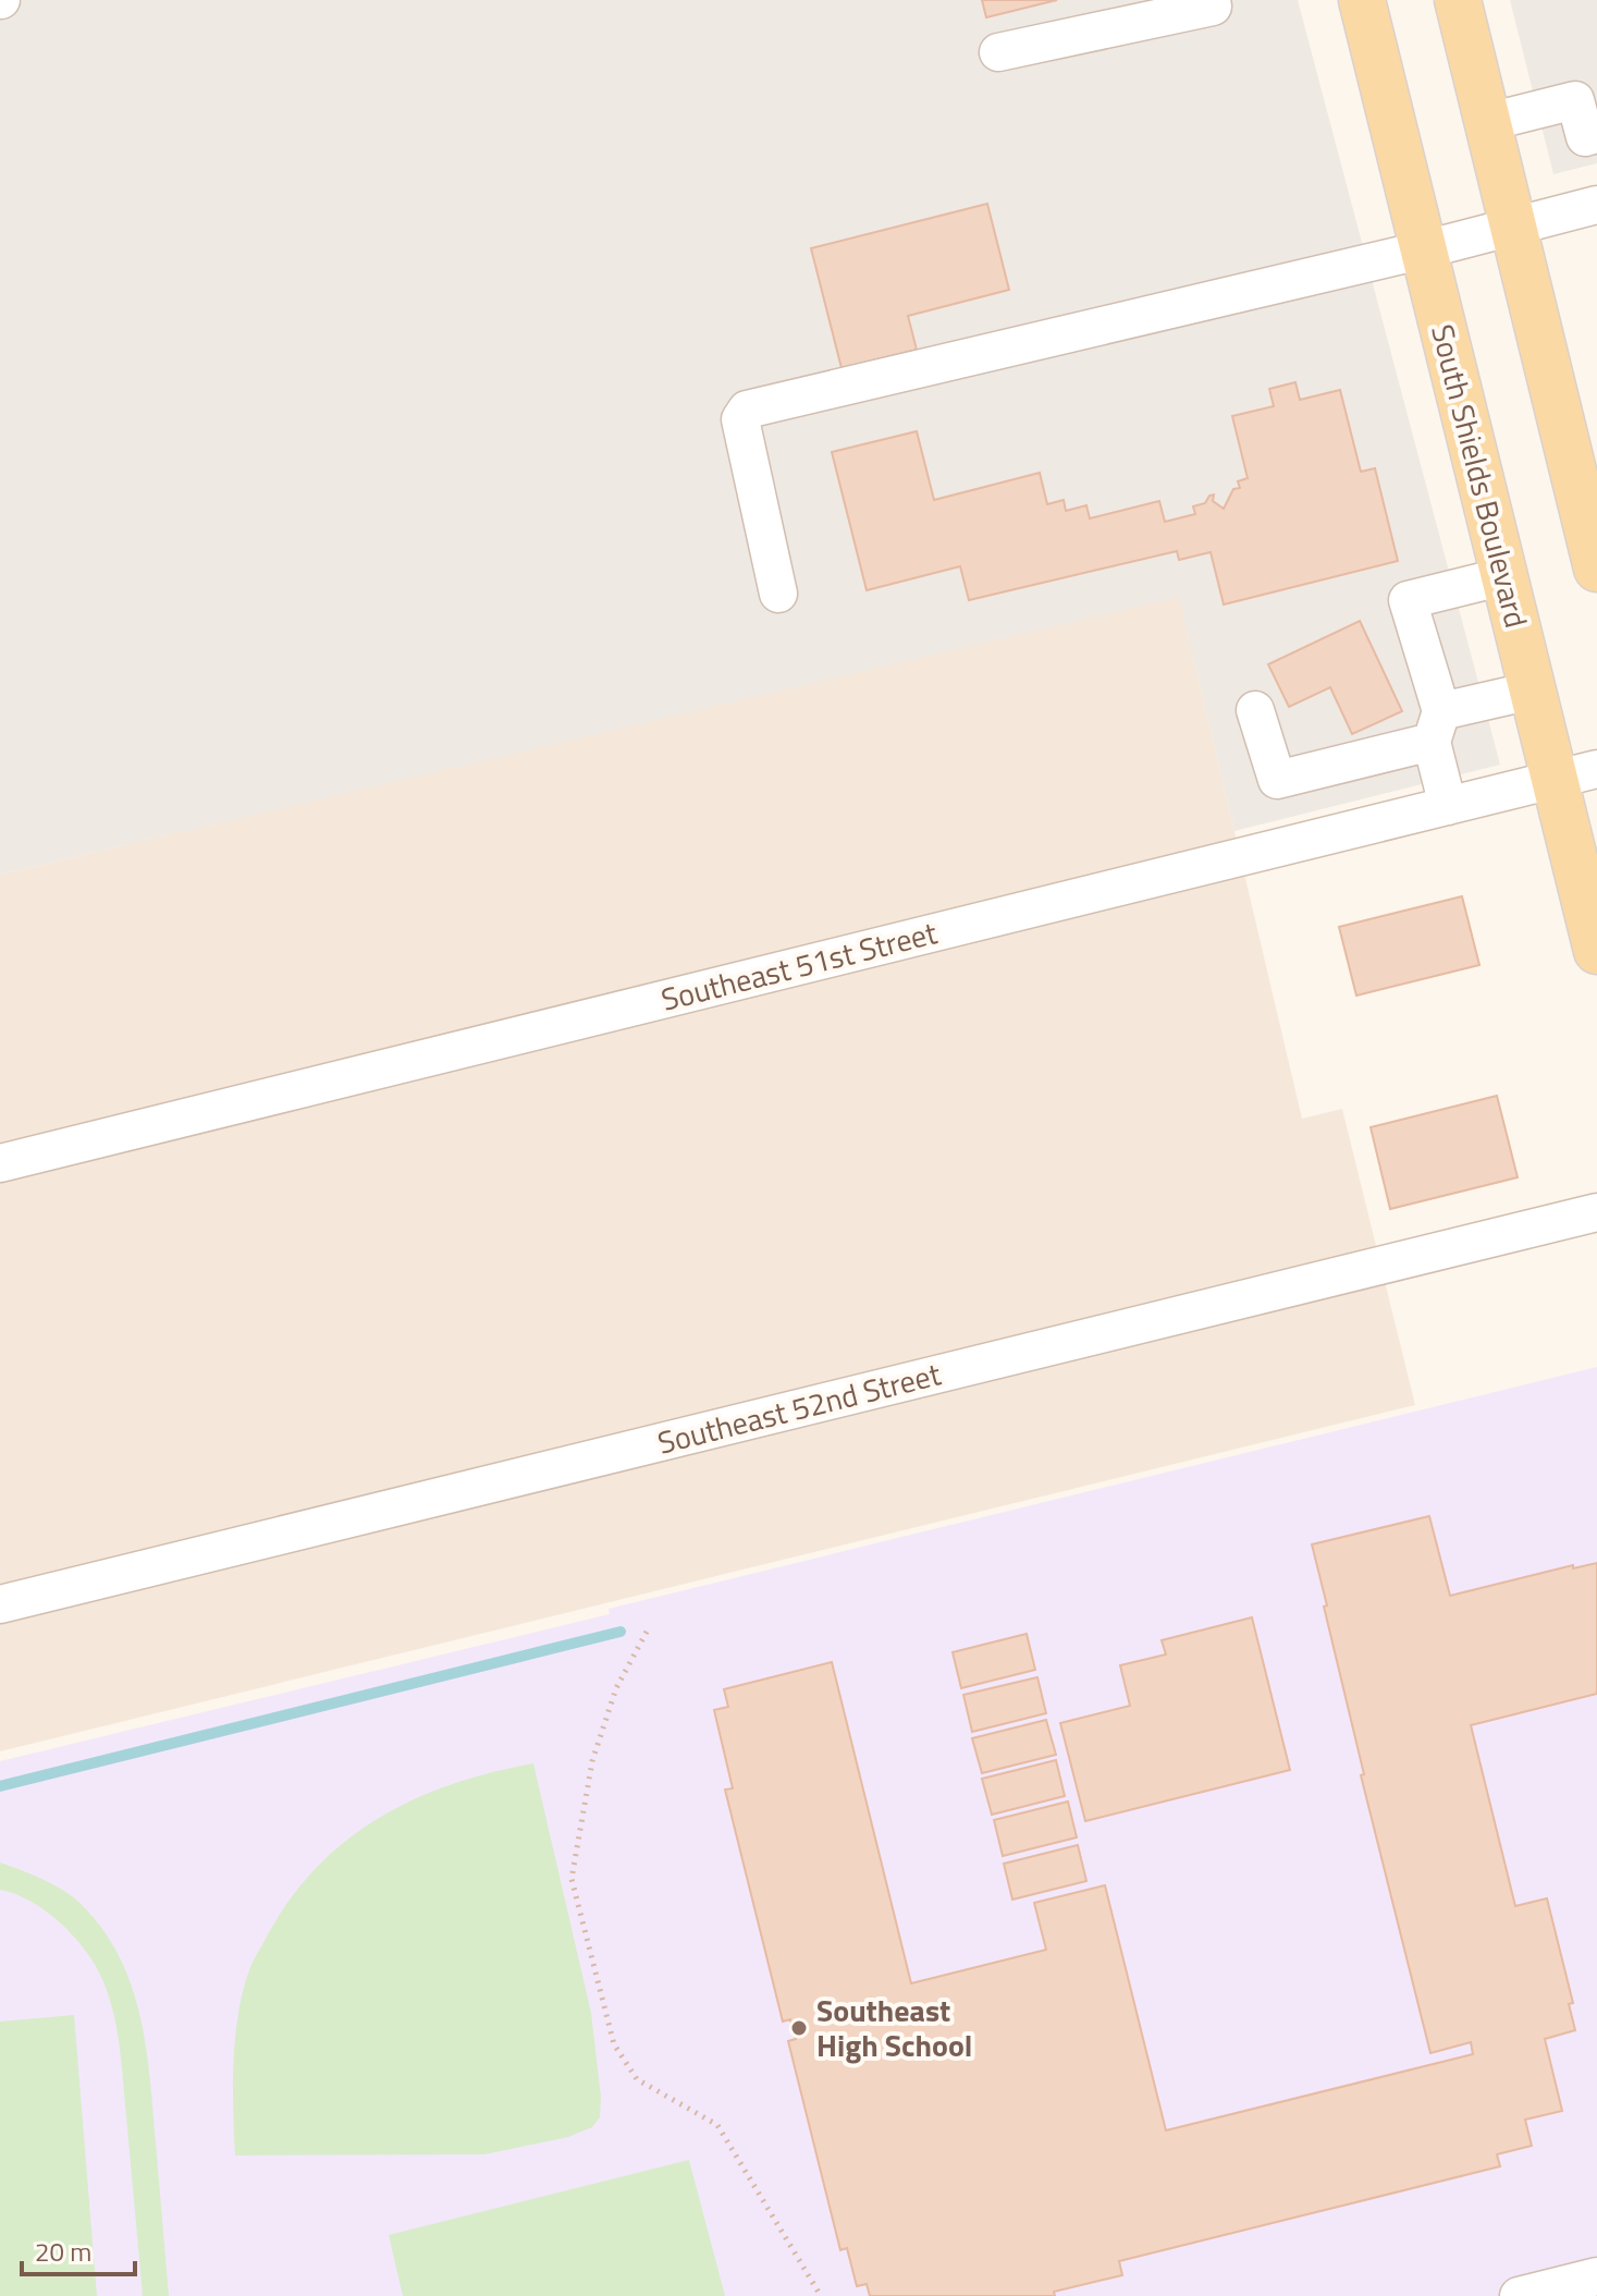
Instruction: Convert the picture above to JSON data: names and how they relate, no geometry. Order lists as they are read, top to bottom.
{
  "streets": {
    "main road": ["South Shields Boulevard"],
    "street": ["Southeast 51st Street", "Southeast 52nd Street"]
  },
  "crossings": [
    ["South Shields Boulevard", "Southeast 51st Street"]
  ],
  "places": ["Southeast High School"],
  "scale_bar": "20 m"
}
